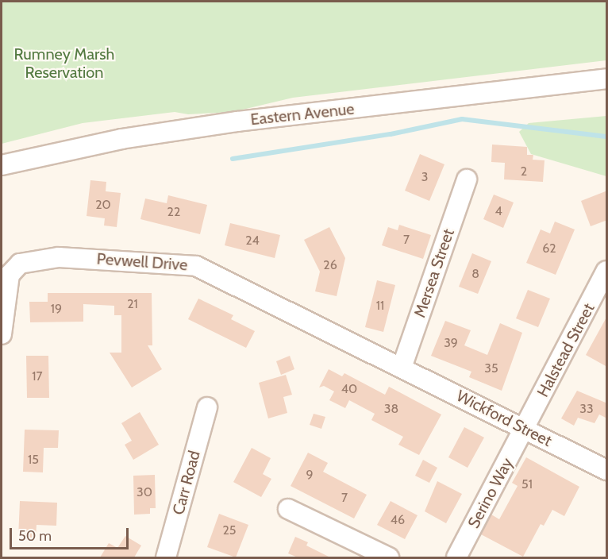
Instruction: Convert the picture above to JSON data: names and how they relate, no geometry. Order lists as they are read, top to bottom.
{
  "streets": {
    "street": [
      "Eastern Avenue",
      "Pevwell Drive",
      "Mersea Street",
      "Halstead Street",
      "Wickford Street",
      "Carr Road",
      "Serino Way"
    ]
  },
  "crossings": [
    ["Pevwell Drive", "Mersea Street"],
    ["Pevwell Drive", "Wickford Street"],
    ["Mersea Street", "Wickford Street"],
    ["Halstead Street", "Wickford Street"],
    ["Halstead Street", "Serino Way"],
    ["Wickford Street", "Serino Way"]
  ],
  "parks": ["Rumney Marsh Reservation"],
  "house_numbers": [
    "2",
    "3",
    "20",
    "4",
    "22",
    "7",
    "24",
    "62",
    "26",
    "8",
    "21",
    "11",
    "19",
    "39",
    "35",
    "17",
    "40",
    "38",
    "33",
    "15",
    "9",
    "51",
    "30",
    "7",
    "46",
    "25"
  ],
  "scale_bar": "50 m"
}
